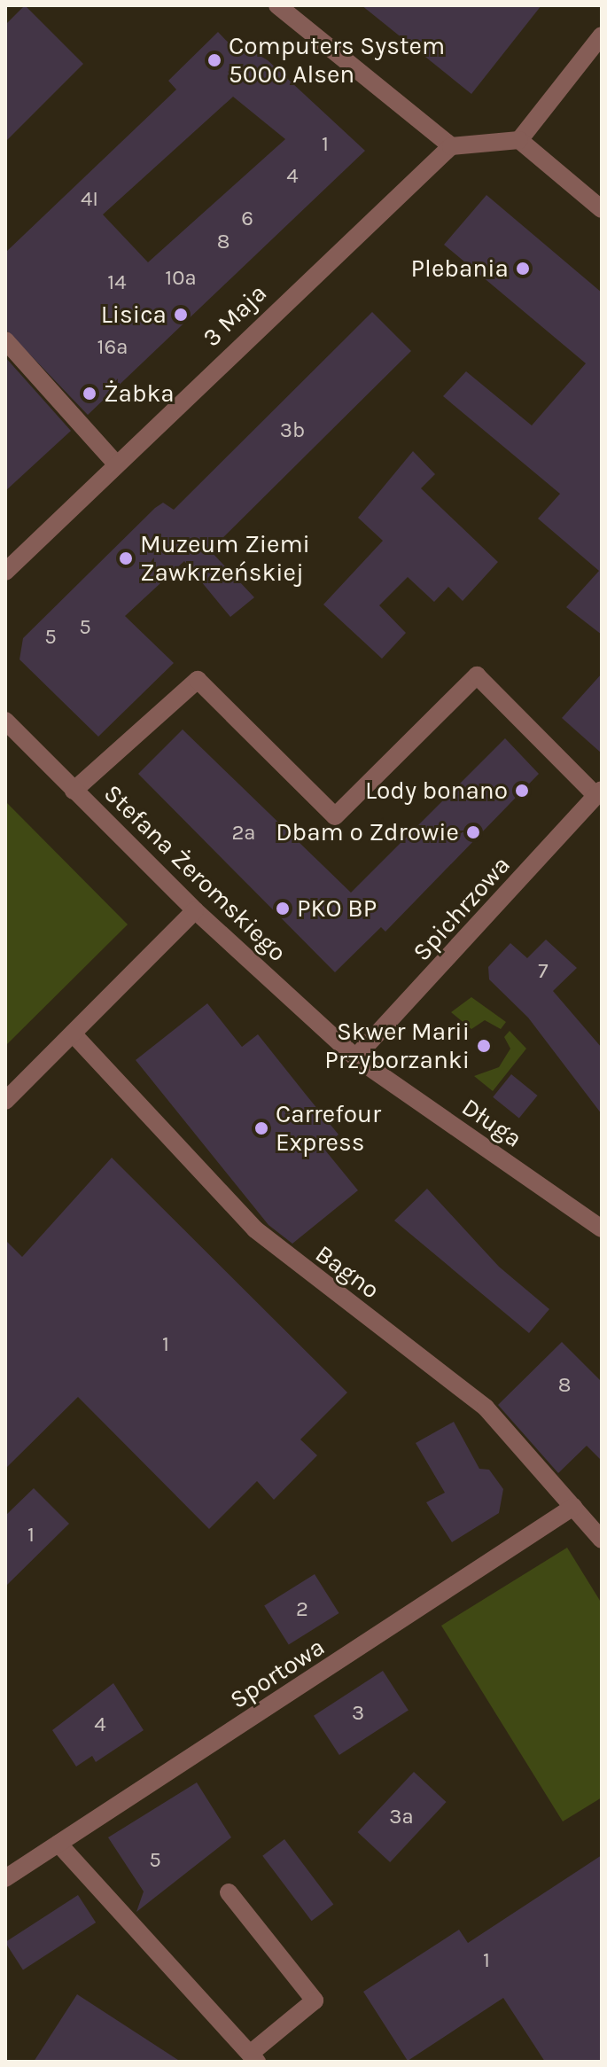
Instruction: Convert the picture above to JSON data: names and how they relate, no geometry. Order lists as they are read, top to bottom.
{
  "streets": {
    "street": [
      "3 Maja",
      "Stefana Żeromskiego",
      "Spichrzowa",
      "Długa",
      "Bagno",
      "Sportowa"
    ]
  },
  "crossings": [
    ["Stefana Żeromskiego", "Spichrzowa"],
    ["Stefana Żeromskiego", "Długa"],
    ["Spichrzowa", "Długa"],
    ["Bagno", "Sportowa"]
  ],
  "places": [
    "Computers System 5000 Alsen",
    "Plebania",
    "Lisica",
    "Żabka",
    "Muzeum Ziemi Zawkrzeńskiej",
    "Lody bonano",
    "Dbam o Zdrowie",
    "PKO BP",
    "Skwer Marii Przyborzanki",
    "Carrefour Express"
  ],
  "house_numbers": [
    "1",
    "4",
    "4I",
    "6",
    "8",
    "10a",
    "14",
    "16a",
    "3b",
    "5",
    "5",
    "2a",
    "7",
    "1",
    "8",
    "1",
    "2",
    "3",
    "4",
    "3a",
    "5",
    "1"
  ]
}
